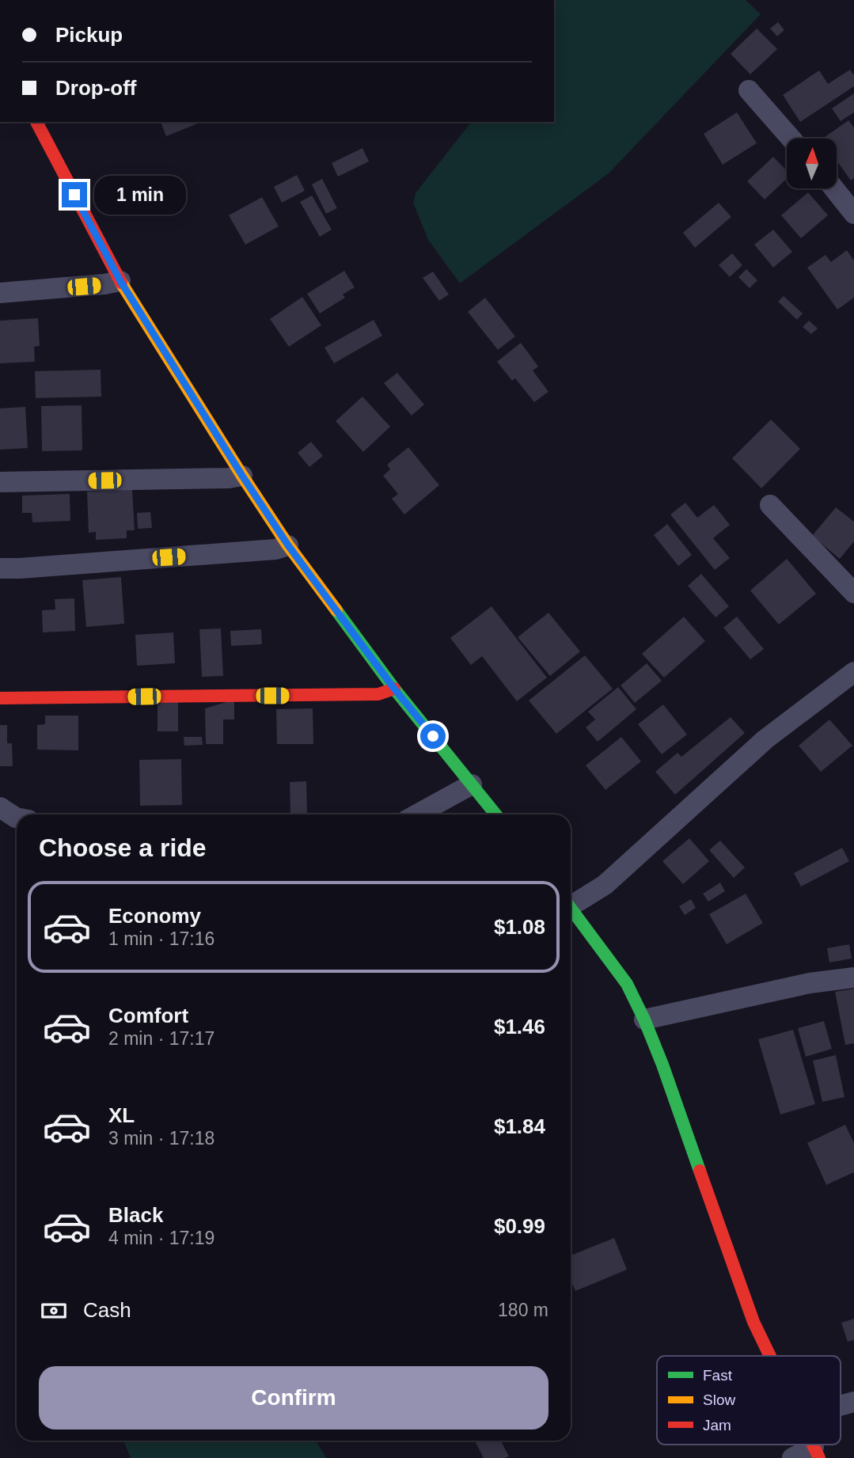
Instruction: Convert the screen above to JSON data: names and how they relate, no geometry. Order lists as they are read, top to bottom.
{
  "legend": ["Fast", "Slow", "Jam"],
  "north": "top",
  "page": {
    "banner": ["Pickup", "Drop-off"],
    "bubble": "1 min",
    "heading": "Choose a ride",
    "list": [
      {
        "name": "Economy",
        "note": "1 min · 17:16",
        "value": "$1.08"
      },
      {
        "name": "Comfort",
        "note": "2 min · 17:17",
        "value": "$1.46"
      },
      {
        "name": "XL",
        "note": "3 min · 17:18",
        "value": "$1.84"
      },
      {
        "name": "Black",
        "note": "4 min · 17:19",
        "value": "$0.99"
      }
    ],
    "pay": ["Cash", "180 m"],
    "buttons": "Confirm"
  }
}
